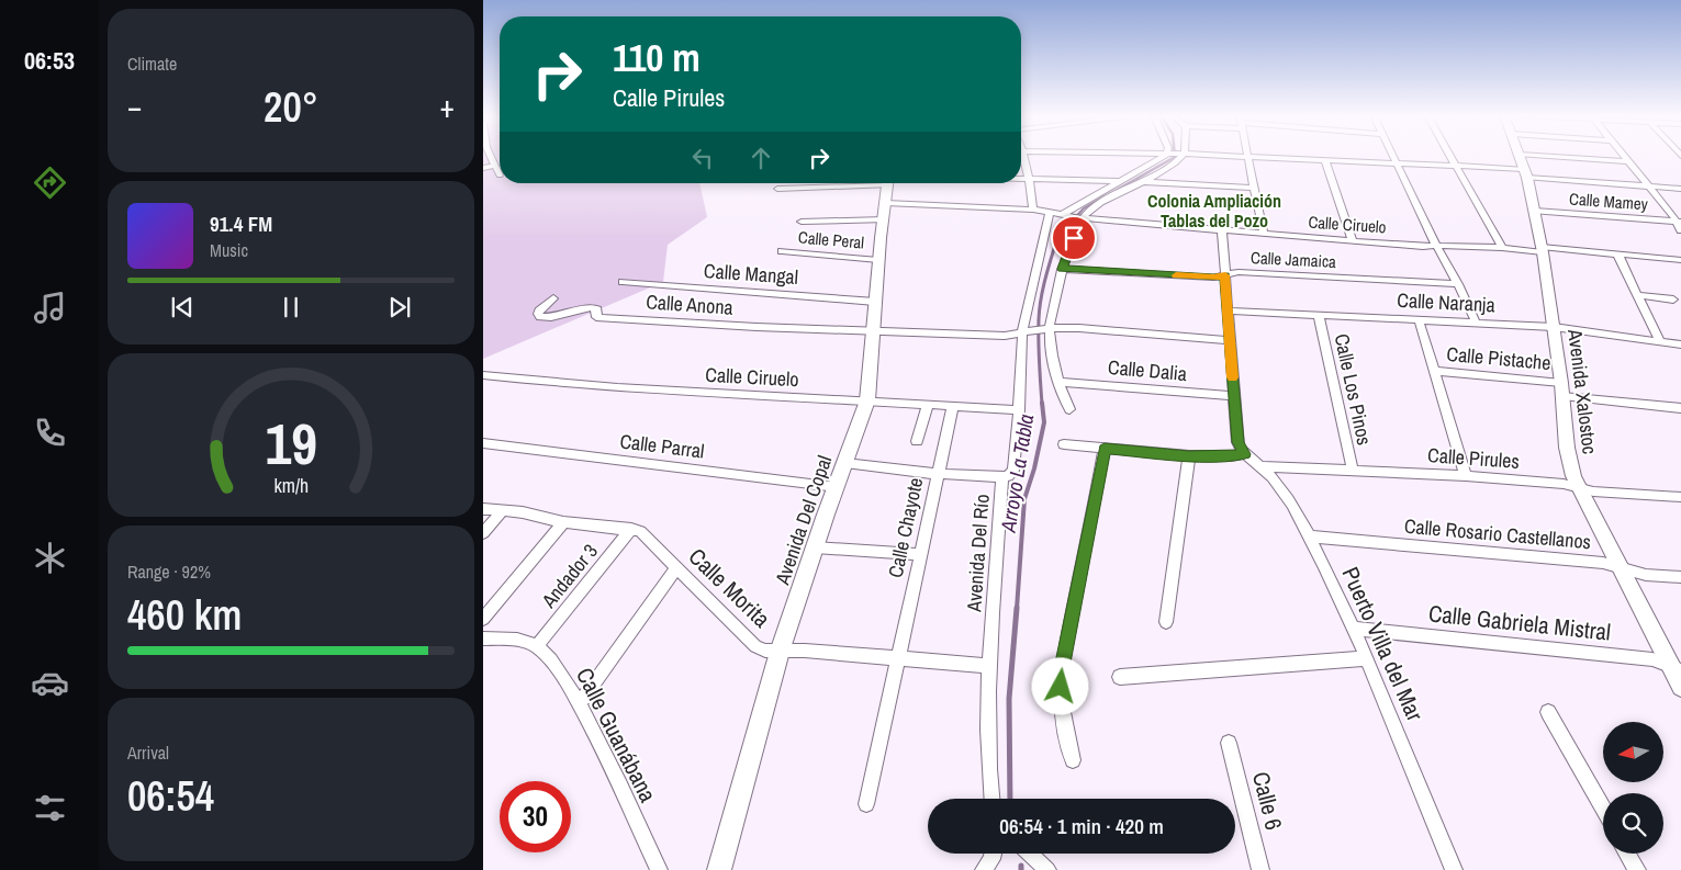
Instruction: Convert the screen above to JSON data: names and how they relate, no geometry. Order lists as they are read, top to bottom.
{
  "streets": {
    "street": [
      "Calle Mamey",
      "Calle Ciruelo",
      "Calle Peral",
      "Calle Jamaica",
      "Calle Mangal",
      "Calle Naranja",
      "Calle Anona",
      "Calle Pistache",
      "Calle Dalia",
      "Calle Los Pinos",
      "Avenida Xalostoc",
      "Calle Parral",
      "Calle Pirules",
      "Avenida Del Copal",
      "Calle Chayote",
      "Calle Rosario Castellanos",
      "Avenida Del Río",
      "Andador 3",
      "Calle Morita",
      "Calle Gabriela Mistral",
      "Puerto Villa del Mar",
      "Calle Guanábana",
      "Calle 6"
    ]
  },
  "crossings": [
    ["Calle Mamey", "Avenida Xalostoc"],
    ["Calle Ciruelo", "Avenida Xalostoc"],
    ["Calle Ciruelo", "Avenida Del Copal"],
    ["Calle Ciruelo", "Calle Chayote"],
    ["Calle Ciruelo", "Avenida Del Río"],
    ["Calle Peral", "Avenida Del Copal"],
    ["Calle Mangal", "Avenida Del Copal"],
    ["Calle Naranja", "Calle Los Pinos"],
    ["Calle Naranja", "Avenida Xalostoc"],
    ["Calle Anona", "Avenida Del Copal"],
    ["Calle Pistache", "Avenida Xalostoc"],
    ["Calle Los Pinos", "Calle Pirules"],
    ["Avenida Xalostoc", "Calle Pirules"],
    ["Avenida Xalostoc", "Calle Rosario Castellanos"],
    ["Avenida Xalostoc", "Calle Gabriela Mistral"],
    ["Calle Parral", "Avenida Del Copal"],
    ["Calle Pirules", "Puerto Villa del Mar"],
    ["Avenida Del Copal", "Calle Morita"],
    ["Calle Chayote", "Calle Morita"],
    ["Calle Rosario Castellanos", "Puerto Villa del Mar"],
    ["Avenida Del Río", "Calle Morita"],
    ["Andador 3", "Calle Morita"],
    ["Andador 3", "Calle Guanábana"],
    ["Calle Gabriela Mistral", "Puerto Villa del Mar"]
  ],
  "districts": ["Colonia Ampliación Tablas del Pozo"],
  "water": ["Arroyo La Tabla"],
  "north": "left",
  "page": {
    "tabs": "06:53",
    "tile": [
      "Climate",
      ["Range · 92%", "460 km"],
      ["Arrival", "06:54"]
    ],
    "turn": ["110 m", "Calle Pirules"],
    "heat": ["−", "20°", "+"],
    "song": ["91.4 FM", "Music"],
    "limit": "30",
    "trip": "06:54 · 1 min · 420 m",
    "gauge": ["19", "km/h"]
  }
}
